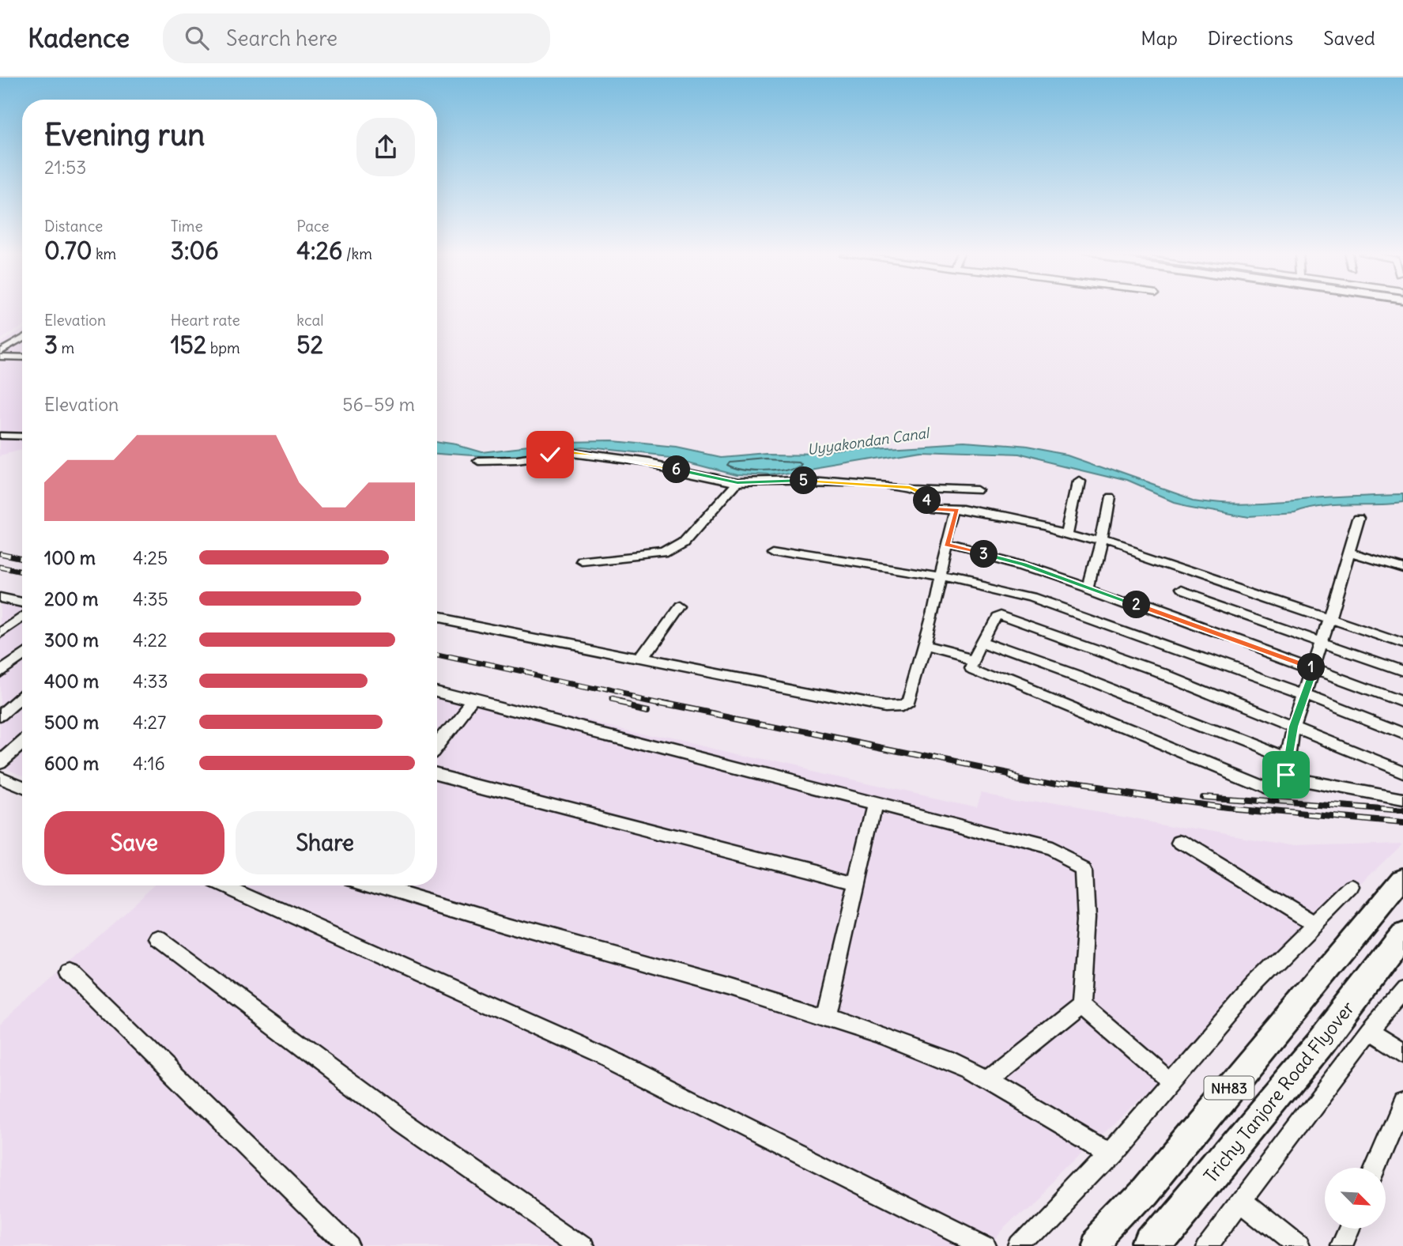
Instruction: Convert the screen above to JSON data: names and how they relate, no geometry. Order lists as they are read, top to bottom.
{
  "streets": {
    "highway": ["NH83", "Trichy Tanjore Road Flyover"]
  },
  "water": ["Uyyakondan Canal"],
  "north": "bottom right",
  "page": {
    "header": "Kadence",
    "search": "Search here",
    "nav": ["Map", "Directions", "Saved"],
    "heading": ["Evening run", "21:53"],
    "stats": [
      ["Distance", "0.70 km"],
      ["Time", "3:06"],
      ["Pace", "4:26 /km"],
      ["Elevation", "3 m"],
      ["Heart rate", "152 bpm"],
      ["kcal", "52"]
    ],
    "chart": ["Elevation", "56–59 m"],
    "pins": [
      "6",
      "5",
      "4",
      "3",
      "2",
      "1"
    ],
    "list": [
      {
        "name": "100 m",
        "note": "4:25"
      },
      {
        "name": "200 m",
        "note": "4:35"
      },
      {
        "name": "300 m",
        "note": "4:22"
      },
      {
        "name": "400 m",
        "note": "4:33"
      },
      {
        "name": "500 m",
        "note": "4:27"
      },
      {
        "name": "600 m",
        "note": "4:16"
      }
    ],
    "buttons": ["Save", "Share"]
  }
}
